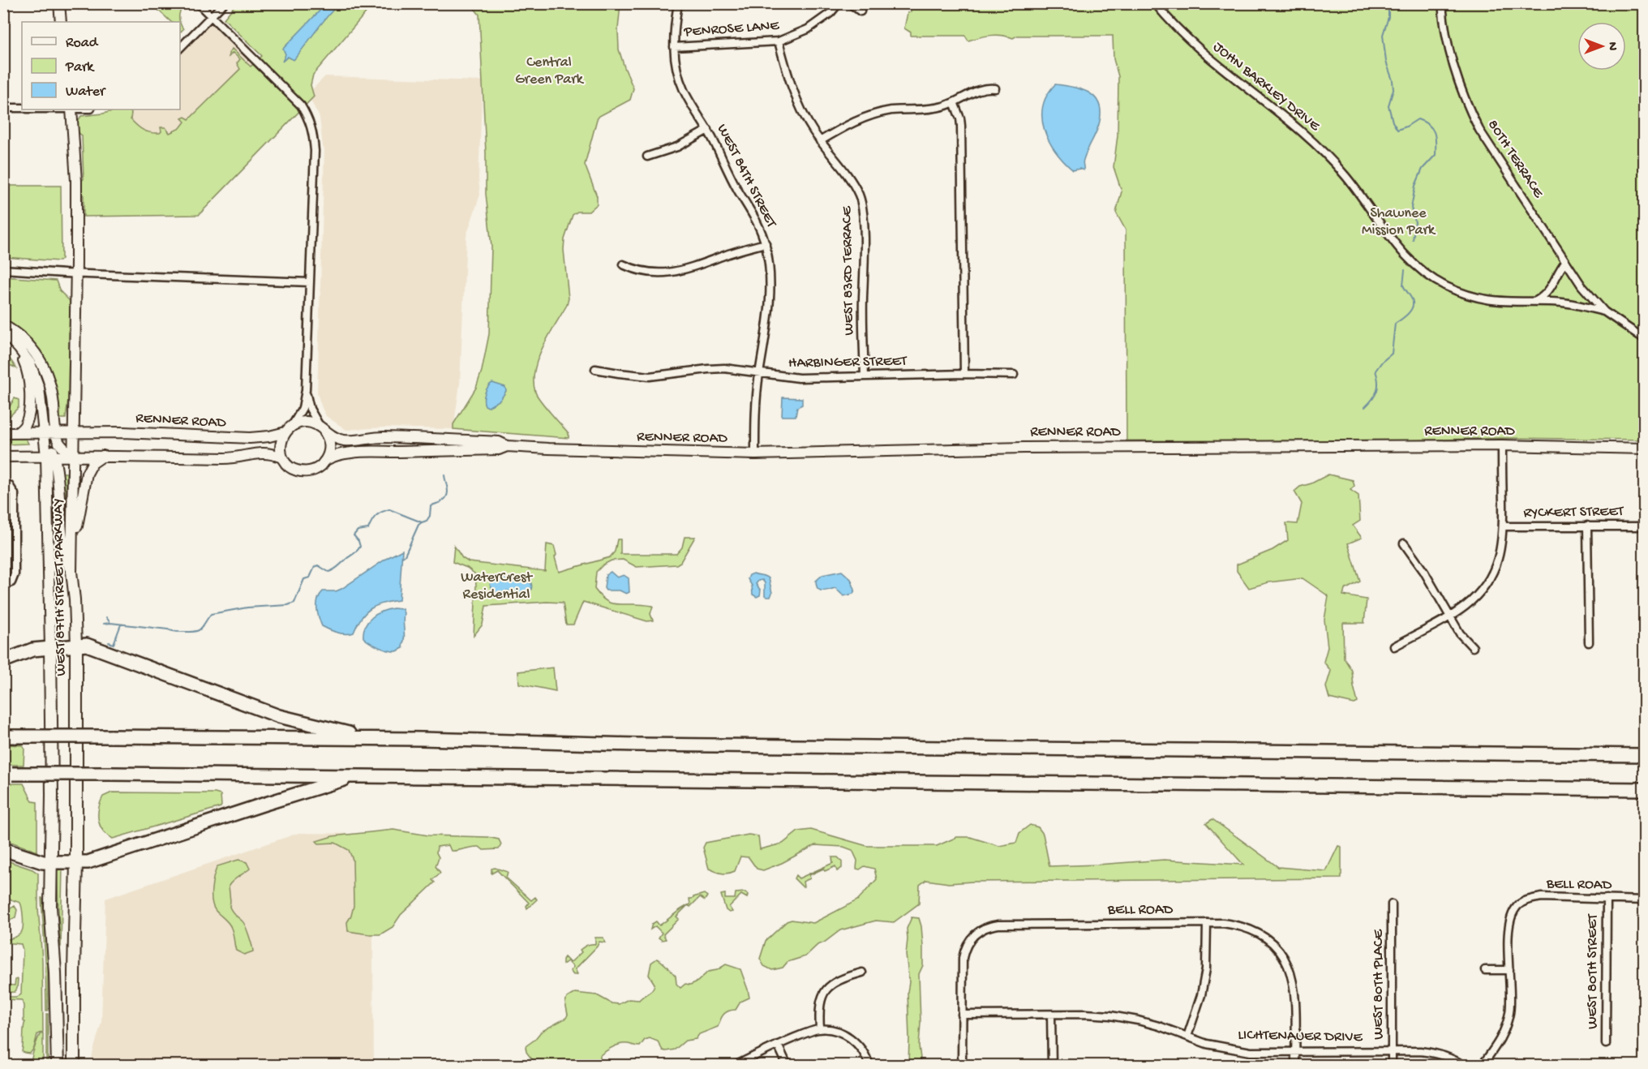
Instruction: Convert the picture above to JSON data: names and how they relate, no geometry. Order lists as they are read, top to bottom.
{
  "streets": {
    "main road": ["RENNER ROAD", "WEST 87TH STREET PARKWAY"],
    "street": [
      "PENROSE LANE",
      "JOHN BARKLEY DRIVE",
      "80TH TERRACE",
      "WEST 84TH STREET",
      "WEST 83RD TERRACE",
      "HARBINGER STREET",
      "RYCKERT STREET",
      "BELL ROAD",
      "WEST 80TH STREET",
      "WEST 80TH PLACE",
      "LICHTENAUER DRIVE"
    ]
  },
  "crossings": [
    ["PENROSE LANE", "WEST 84TH STREET"],
    ["PENROSE LANE", "WEST 83RD TERRACE"],
    ["JOHN BARKLEY DRIVE", "80TH TERRACE"],
    ["WEST 84TH STREET", "HARBINGER STREET"],
    ["WEST 84TH STREET", "RENNER ROAD"],
    ["WEST 83RD TERRACE", "HARBINGER STREET"],
    ["RENNER ROAD", "WEST 87TH STREET PARKWAY"],
    ["BELL ROAD", "WEST 80TH STREET"],
    ["BELL ROAD", "LICHTENAUER DRIVE"],
    ["WEST 80TH PLACE", "LICHTENAUER DRIVE"]
  ],
  "parks": ["Central Green Park", "Shawnee Mission Park", "WaterCrest Residential"],
  "legend": ["Road", "Park", "Water"],
  "north": "right"
}
